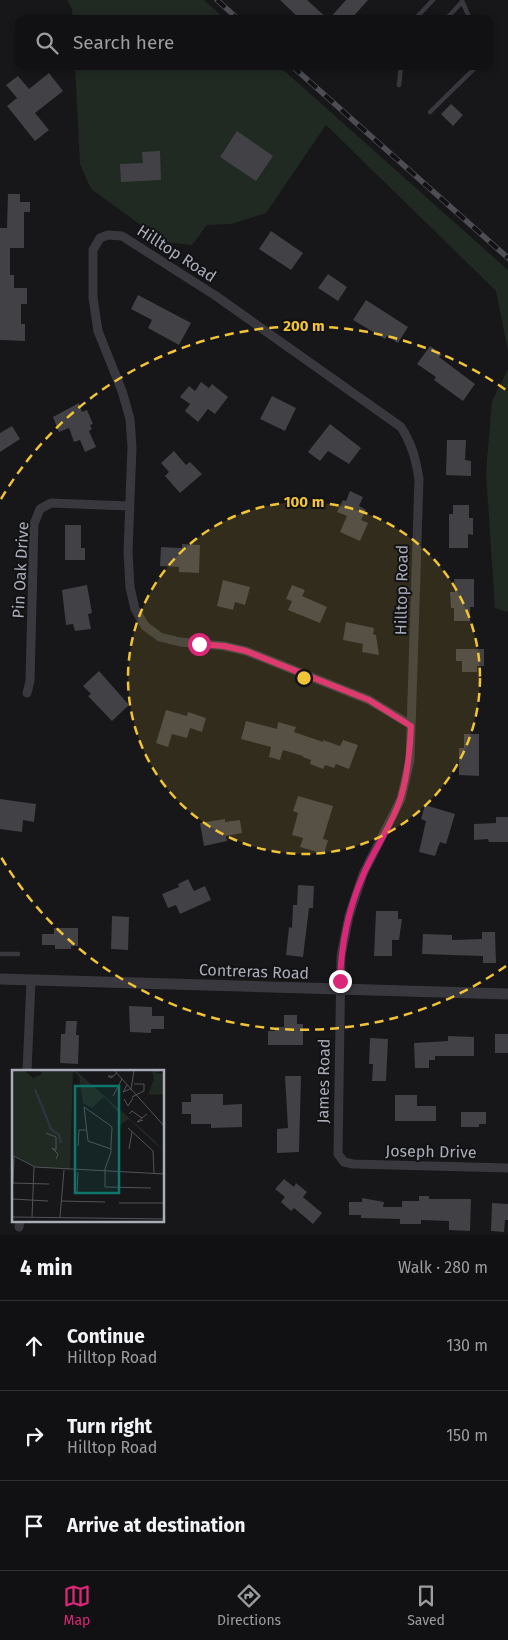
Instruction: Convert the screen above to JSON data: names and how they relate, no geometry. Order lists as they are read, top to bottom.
{
  "streets": {
    "street": [
      "Hilltop Road",
      "Pin Oak Drive",
      "Contreras Road",
      "James Road",
      "Joseph Drive"
    ]
  },
  "crossings": [
    ["Hilltop Road", "Pin Oak Drive"],
    ["Hilltop Road", "Contreras Road"],
    ["Hilltop Road", "James Road"],
    ["Contreras Road", "James Road"],
    ["James Road", "Joseph Drive"]
  ],
  "page": {
    "search": "Search here",
    "heading": ["4 min", "Walk · 280 m"],
    "list": [
      ["Continue", "Hilltop Road", "130 m"],
      ["Turn right", "Hilltop Road", "150 m"],
      "Arrive at destination"
    ],
    "nav": ["Map", "Directions", "Saved"]
  },
  "rings": ["200 m", "100 m"]
}
